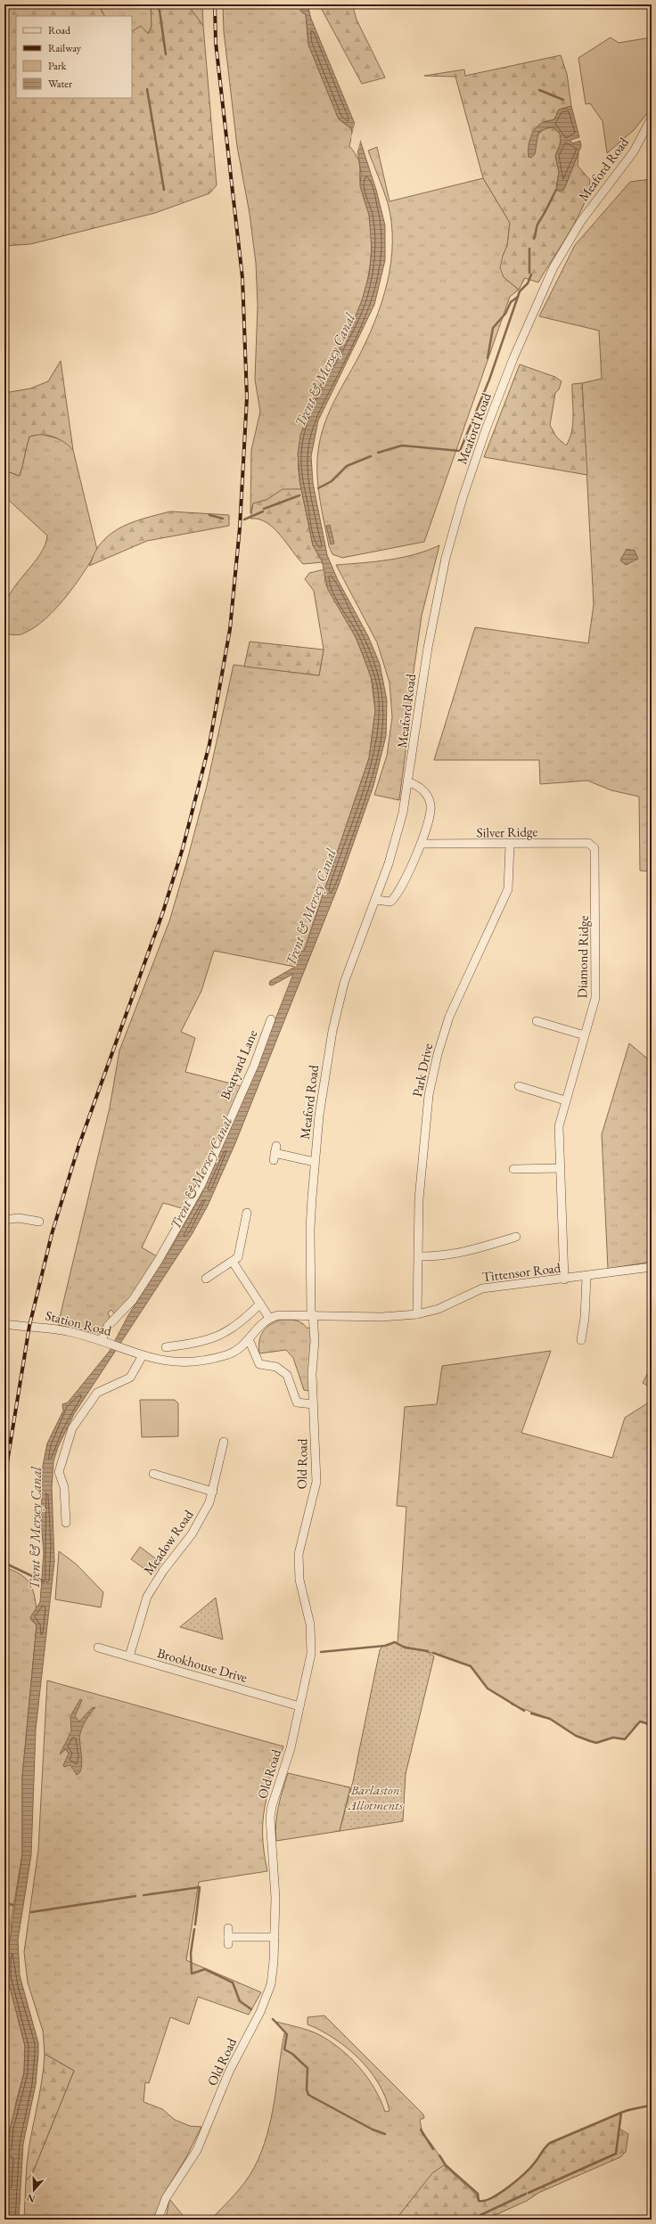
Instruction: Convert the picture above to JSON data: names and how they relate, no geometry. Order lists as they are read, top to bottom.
{
  "streets": {
    "street": [
      "Meaford Road",
      "Silver Ridge",
      "Diamond Ridge",
      "Boatyard Lane",
      "Park Drive",
      "Tittensor Road",
      "Station Road",
      "Old Road",
      "Meadow Road",
      "Brookhouse Drive"
    ]
  },
  "crossings": [
    ["Meaford Road", "Tittensor Road"],
    ["Meaford Road", "Old Road"],
    ["Silver Ridge", "Diamond Ridge"],
    ["Silver Ridge", "Park Drive"],
    ["Diamond Ridge", "Tittensor Road"],
    ["Boatyard Lane", "Station Road"],
    ["Park Drive", "Tittensor Road"],
    ["Tittensor Road", "Old Road"],
    ["Old Road", "Brookhouse Drive"],
    ["Meadow Road", "Brookhouse Drive"]
  ],
  "water": ["Trent & Mersey Canal"],
  "parks": ["Barlaston Allotments"],
  "legend": [
    "Road",
    "Railway",
    "Park",
    "Water"
  ],
  "north": "bottom"
}
